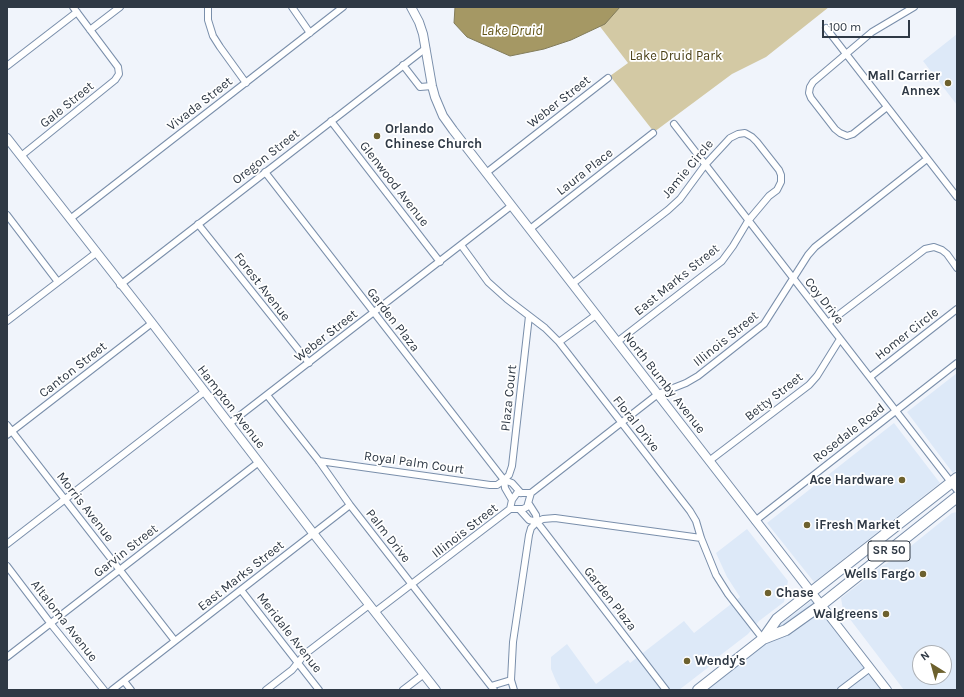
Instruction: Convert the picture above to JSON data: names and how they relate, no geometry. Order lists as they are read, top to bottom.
{
  "streets": {
    "highway": ["SR 50"],
    "street": [
      "Weber Street",
      "Vivada Street",
      "Gale Street",
      "Oregon Street",
      "Jamie Circle",
      "Laura Place",
      "Glenwood Avenue",
      "East Marks Street",
      "Forest Avenue",
      "Coy Drive",
      "Garden Plaza",
      "Homer Circle",
      "Illinois Street",
      "Canton Street",
      "North Bumby Avenue",
      "Betty Street",
      "Plaza Court",
      "Hampton Avenue",
      "Floral Drive",
      "Rosedale Road",
      "Royal Palm Court",
      "Morris Avenue",
      "Palm Drive",
      "Garvin Street",
      "Altaloma Avenue",
      "Meridale Avenue"
    ]
  },
  "crossings": [
    ["Weber Street", "Glenwood Avenue"],
    ["Weber Street", "Forest Avenue"],
    ["Weber Street", "Garden Plaza"],
    ["Weber Street", "North Bumby Avenue"],
    ["Weber Street", "Hampton Avenue"],
    ["Weber Street", "Floral Drive"],
    ["Weber Street", "Palm Drive"],
    ["Vivada Street", "Hampton Avenue"],
    ["Gale Street", "Hampton Avenue"],
    ["Oregon Street", "Glenwood Avenue"],
    ["Oregon Street", "Forest Avenue"],
    ["Oregon Street", "Garden Plaza"],
    ["Oregon Street", "North Bumby Avenue"],
    ["Oregon Street", "Hampton Avenue"],
    ["Jamie Circle", "East Marks Street"],
    ["Jamie Circle", "Coy Drive"],
    ["Jamie Circle", "North Bumby Avenue"],
    ["Laura Place", "North Bumby Avenue"],
    ["East Marks Street", "Coy Drive"],
    ["East Marks Street", "North Bumby Avenue"],
    ["East Marks Street", "Hampton Avenue"],
    ["East Marks Street", "Morris Avenue"],
    ["East Marks Street", "Palm Drive"],
    ["East Marks Street", "Meridale Avenue"],
    ["Coy Drive", "Homer Circle"],
    ["Coy Drive", "Illinois Street"],
    ["Coy Drive", "Betty Street"],
    ["Coy Drive", "Rosedale Road"],
    ["Coy Drive", "SR 50"],
    ["Garden Plaza", "Illinois Street"],
    ["Garden Plaza", "Plaza Court"],
    ["Garden Plaza", "Royal Palm Court"],
    ["Illinois Street", "North Bumby Avenue"],
    ["Illinois Street", "Hampton Avenue"],
    ["Illinois Street", "Floral Drive"],
    ["Illinois Street", "Palm Drive"],
    ["Canton Street", "Hampton Avenue"],
    ["Canton Street", "Morris Avenue"],
    ["North Bumby Avenue", "Betty Street"],
    ["North Bumby Avenue", "Rosedale Road"],
    ["North Bumby Avenue", "SR 50"],
    ["Plaza Court", "Floral Drive"],
    ["Plaza Court", "Royal Palm Court"],
    ["Hampton Avenue", "Garvin Street"],
    ["Floral Drive", "SR 50"],
    ["Royal Palm Court", "Palm Drive"],
    ["Morris Avenue", "Garvin Street"],
    ["Garvin Street", "Altaloma Avenue"]
  ],
  "water": ["Lake Druid"],
  "parks": ["Lake Druid Park"],
  "places": [
    "Mall Carrier Annex",
    "Orlando Chinese Church",
    "Ace Hardware",
    "iFresh Market",
    "Wells Fargo",
    "Chase",
    "Walgreens",
    "Wendy's"
  ],
  "scale_bar": "100 m",
  "north": "top left"
}
